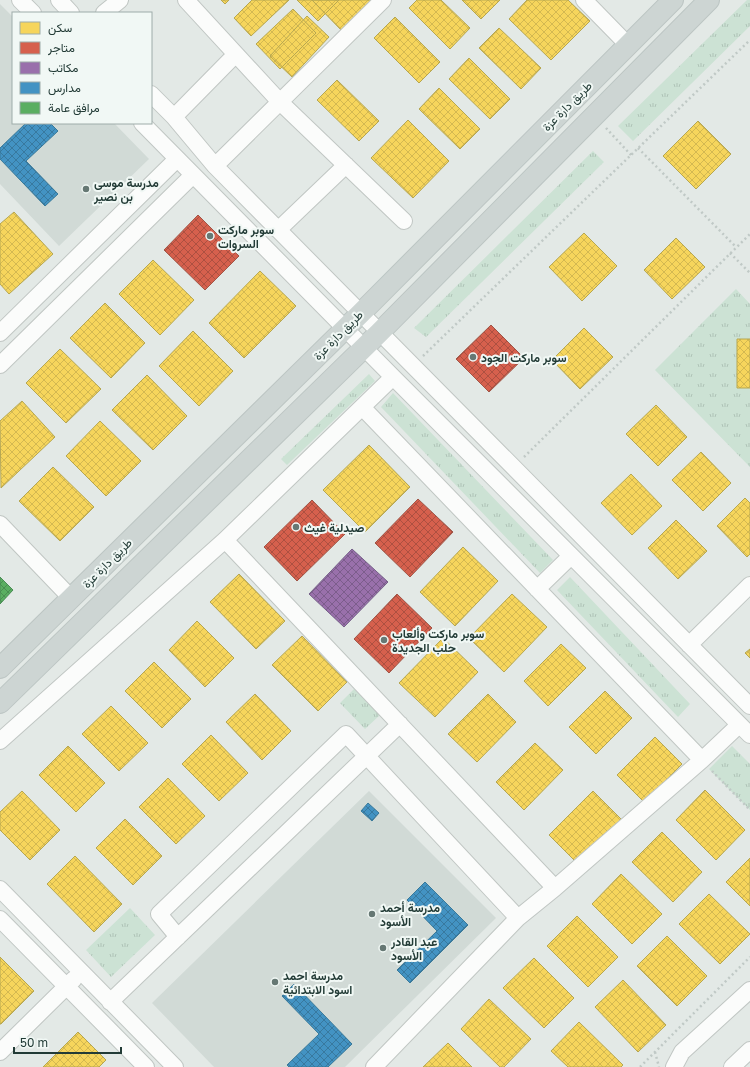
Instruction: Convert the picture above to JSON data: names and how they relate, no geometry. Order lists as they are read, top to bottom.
{
  "streets": {
    "main road": ["طريق دارة عزة"]
  },
  "places": [
    "مدرسة موسى بن نصير",
    "سوبر ماركت السروات",
    "سوبر ماركت الجود",
    "صيدلية غيث",
    "سوبر ماركت وألعاب حلب الجديدة",
    "مدرسة أحمد الأسود",
    "عبد القادر الأسود",
    "مدرسة احمد اسود الابتدائية"
  ],
  "legend": [
    "سكن",
    "متاجر",
    "مكاتب",
    "مدارس",
    "مرافق عامة"
  ],
  "scale_bar": "50 m"
}
